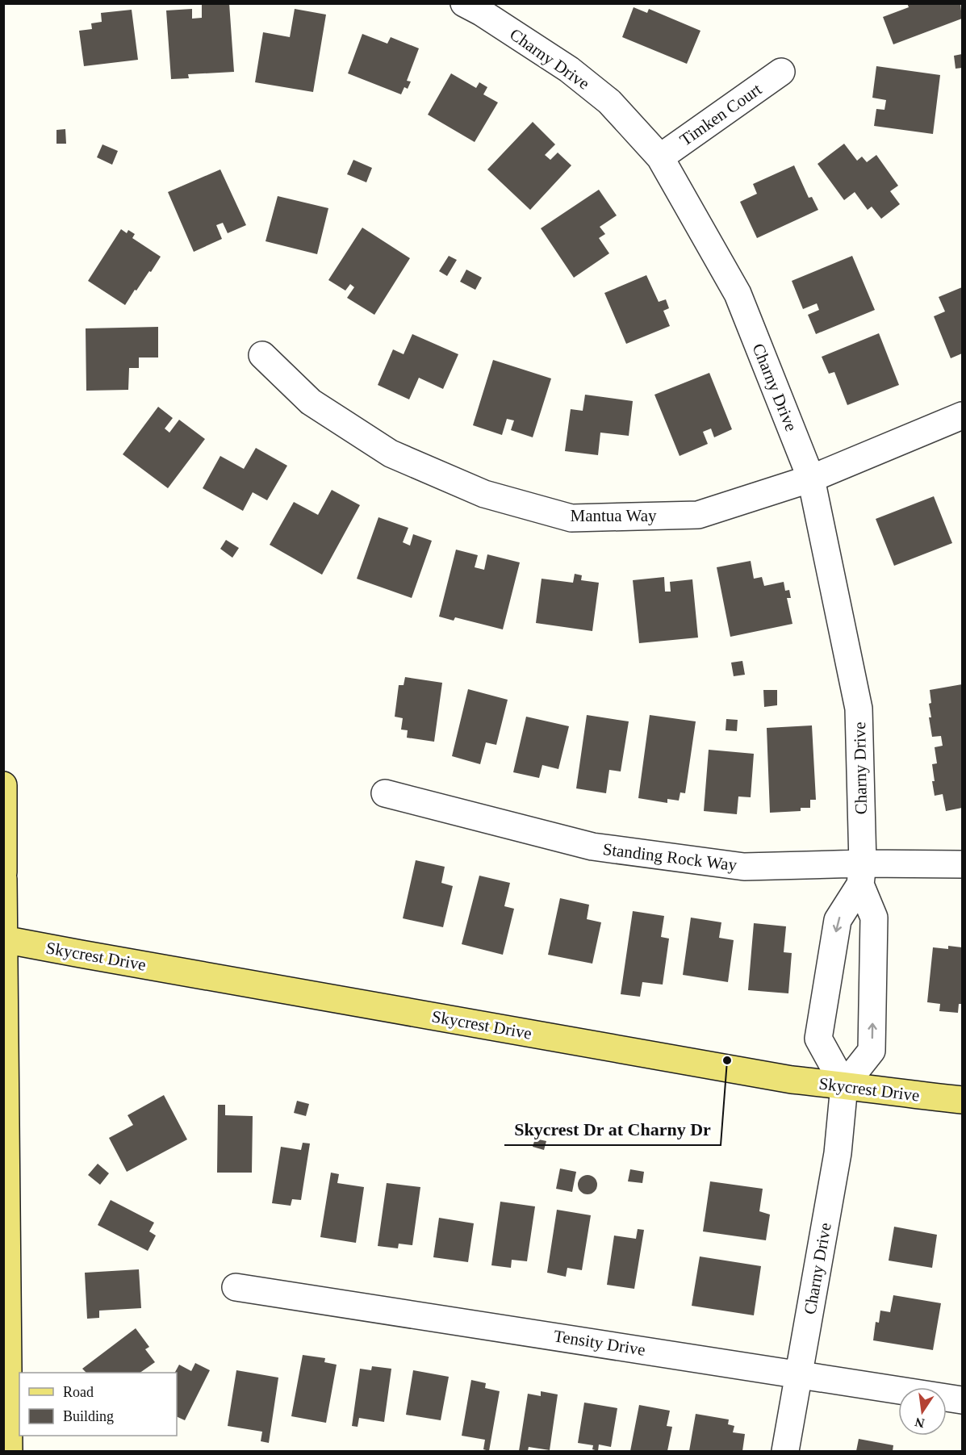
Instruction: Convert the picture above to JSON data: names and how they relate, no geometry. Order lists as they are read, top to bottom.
{
  "streets": {
    "main road": ["Skycrest Drive"],
    "street": [
      "Charny Drive",
      "Timken Court",
      "Mantua Way",
      "Standing Rock Way",
      "Tensity Drive"
    ]
  },
  "crossings": [
    ["Charny Drive", "Timken Court"],
    ["Charny Drive", "Mantua Way"],
    ["Charny Drive", "Standing Rock Way"],
    ["Charny Drive", "Skycrest Drive"],
    ["Charny Drive", "Tensity Drive"]
  ],
  "places": ["Skycrest Dr at Charny Dr"],
  "legend": ["Road", "Building"],
  "north": "bottom"
}
